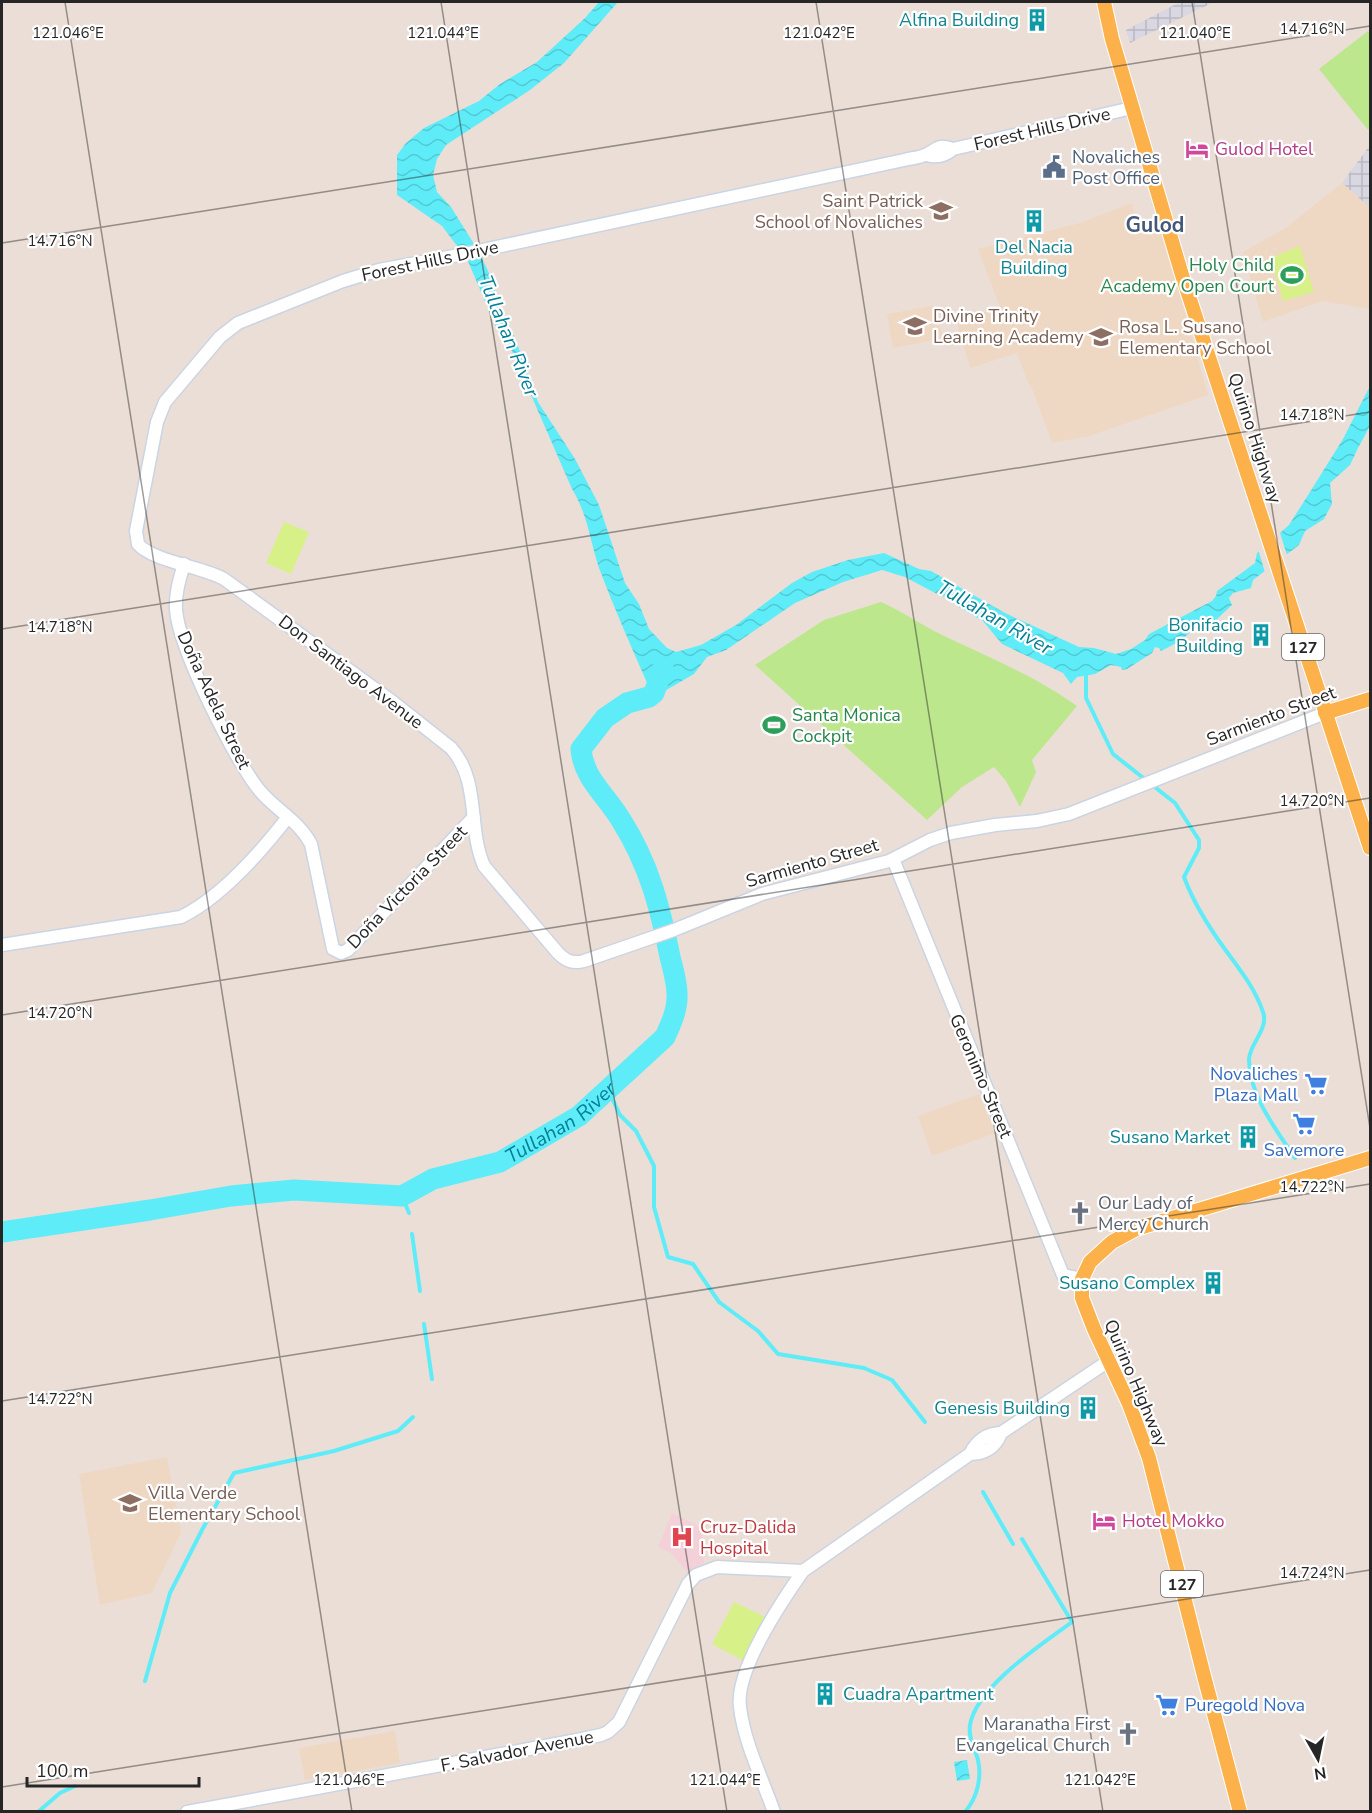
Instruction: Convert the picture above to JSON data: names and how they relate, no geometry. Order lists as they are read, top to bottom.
{
  "streets": {
    "main road": ["Quirino Highway", "127", "Sarmiento Street"],
    "street": [
      "Forest Hills Drive",
      "Don Santiago Avenue",
      "Doña Adela Street",
      "Doña Victoria Street",
      "Geronimo Street",
      "F. Salvador Avenue"
    ]
  },
  "crossings": [
    ["Forest Hills Drive", "Quirino Highway"],
    ["Forest Hills Drive", "Don Santiago Avenue"],
    ["Forest Hills Drive", "Doña Adela Street"],
    ["Quirino Highway", "Sarmiento Street"],
    ["Quirino Highway", "Geronimo Street"],
    ["Don Santiago Avenue", "Doña Adela Street"],
    ["Don Santiago Avenue", "Sarmiento Street"],
    ["Don Santiago Avenue", "Doña Victoria Street"],
    ["Doña Adela Street", "Doña Victoria Street"],
    ["Sarmiento Street", "Doña Victoria Street"],
    ["Sarmiento Street", "Geronimo Street"]
  ],
  "districts": ["Gulod"],
  "water": ["Tullahan River"],
  "places": {
    "building": [
      "Alfina Building",
      "Del Nacia Building",
      "Bonifacio Building",
      "Susano Market",
      "Susano Complex",
      "Genesis Building",
      "Cuadra Apartment"
    ],
    "hotel": ["Gulod Hotel", "Hotel Mokko"],
    "public building": ["Novaliches Post Office"],
    "school or university": [
      "Saint Patrick School of Novaliches",
      "Divine Trinity Learning Academy",
      "Rosa L. Susano Elementary School",
      "Villa Verde Elementary School"
    ],
    "sports": ["Holy Child Academy Open Court", "Santa Monica Cockpit"],
    "supermarket": ["Novaliches Plaza Mall", "Savemore", "Puregold Nova"],
    "church": ["Our Lady of Mercy Church", "Maranatha First Evangelical Church"],
    "hospital": ["Cruz-Dalida Hospital"]
  },
  "scale_bar": "100 m",
  "north": "bottom",
  "coordinates": [
    "14.716°N",
    "121.046°E",
    "121.044°E",
    "121.042°E",
    "121.040°E",
    "14.718°N",
    "14.720°N",
    "14.722°N",
    "14.724°N"
  ]
}
